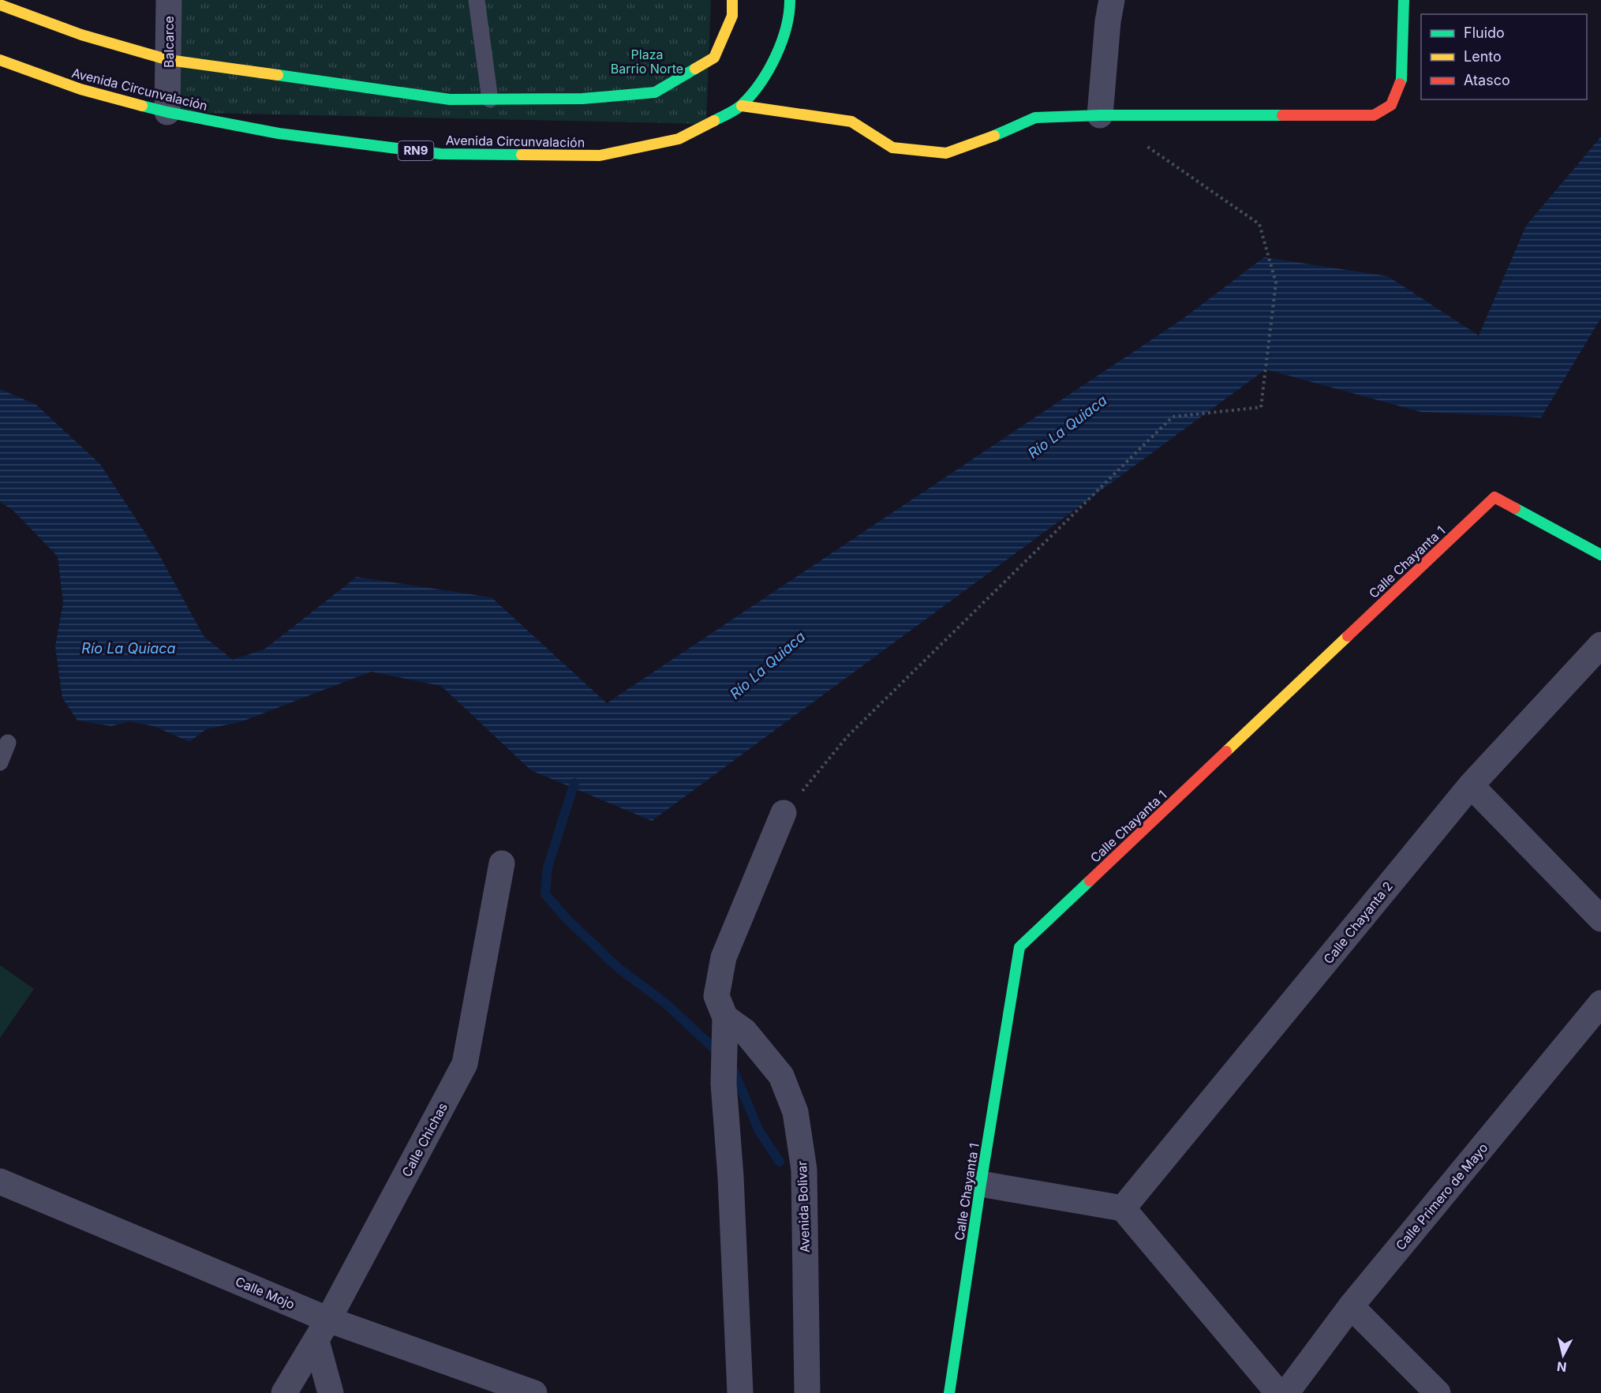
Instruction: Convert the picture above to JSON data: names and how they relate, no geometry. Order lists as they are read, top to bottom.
{
  "streets": {
    "main road": ["Avenida Circunvalación", "RN9", "Calle Chayanta 1"],
    "street": [
      "Balcarce",
      "Calle Chayanta 2",
      "Calle Chichas",
      "Calle Primero de Mayo",
      "Avenida Bolivar",
      "Calle Mojo"
    ]
  },
  "crossings": [
    ["Balcarce", "Avenida Circunvalación"],
    ["Calle Chichas", "Calle Mojo"]
  ],
  "water": ["Río La Quiaca"],
  "parks": ["Plaza Barrio Norte"],
  "legend": ["Fluido", "Lento", "Atasco"],
  "north": "bottom"
}
